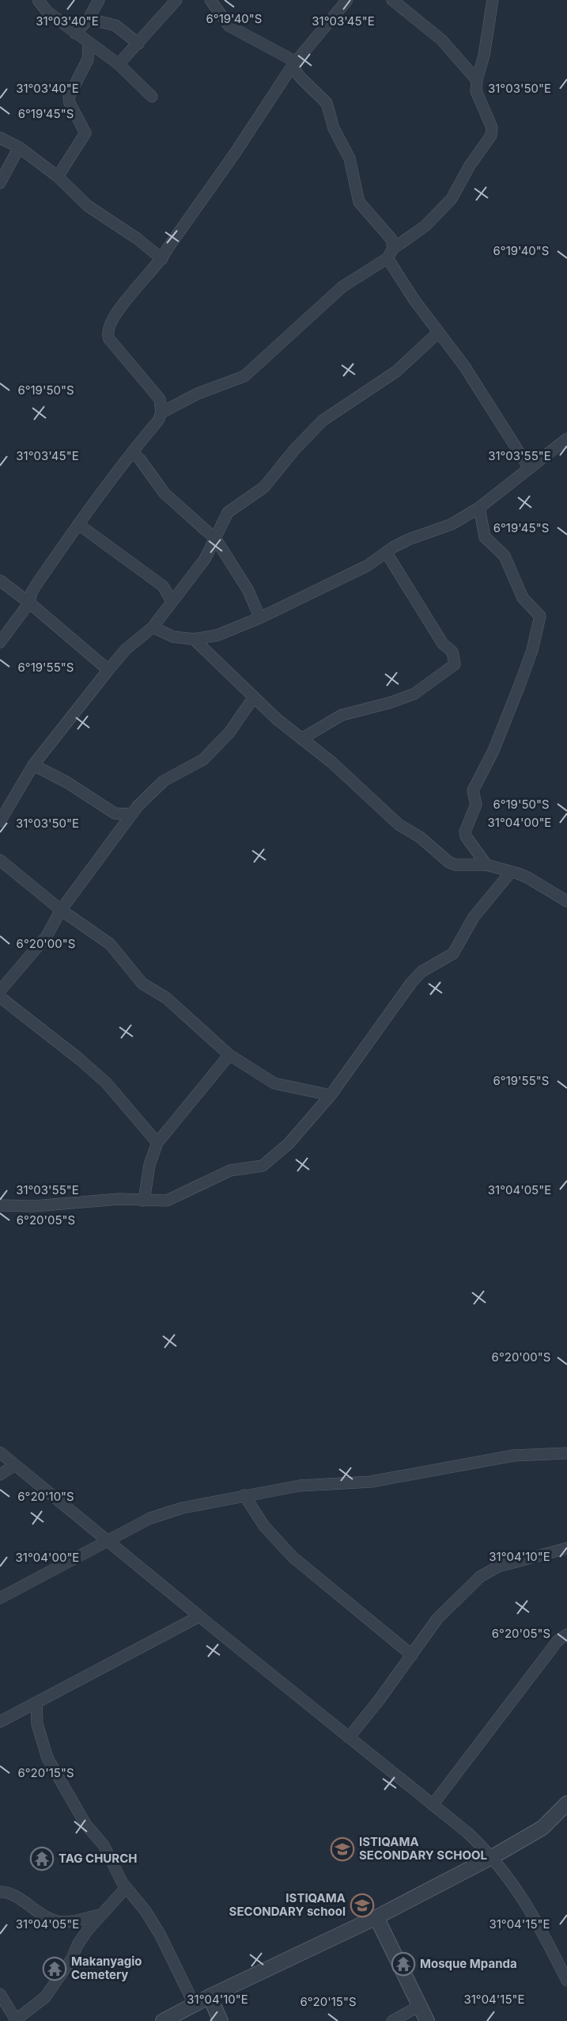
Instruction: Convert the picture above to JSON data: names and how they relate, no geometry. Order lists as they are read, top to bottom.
{
  "places": {
    "school or university": ["ISTIQAMA SECONDARY SCHOOL", "ISTIQAMA SECONDARY school"],
    "temple": ["TAG CHURCH", "Mosque Mpanda", "Makanyagio Cemetery"]
  },
  "coordinates": [
    "6°19'40\"S",
    "31°03'40\"E",
    "31°03'45\"E",
    "31°03'50\"E",
    "6°19'45\"S",
    "6°19'50\"S",
    "31°03'55\"E",
    "6°19'55\"S",
    "31°04'00\"E",
    "6°20'00\"S",
    "31°04'05\"E",
    "6°20'05\"S",
    "6°20'10\"S",
    "31°04'10\"E",
    "6°20'15\"S",
    "31°04'15\"E"
  ]
}
